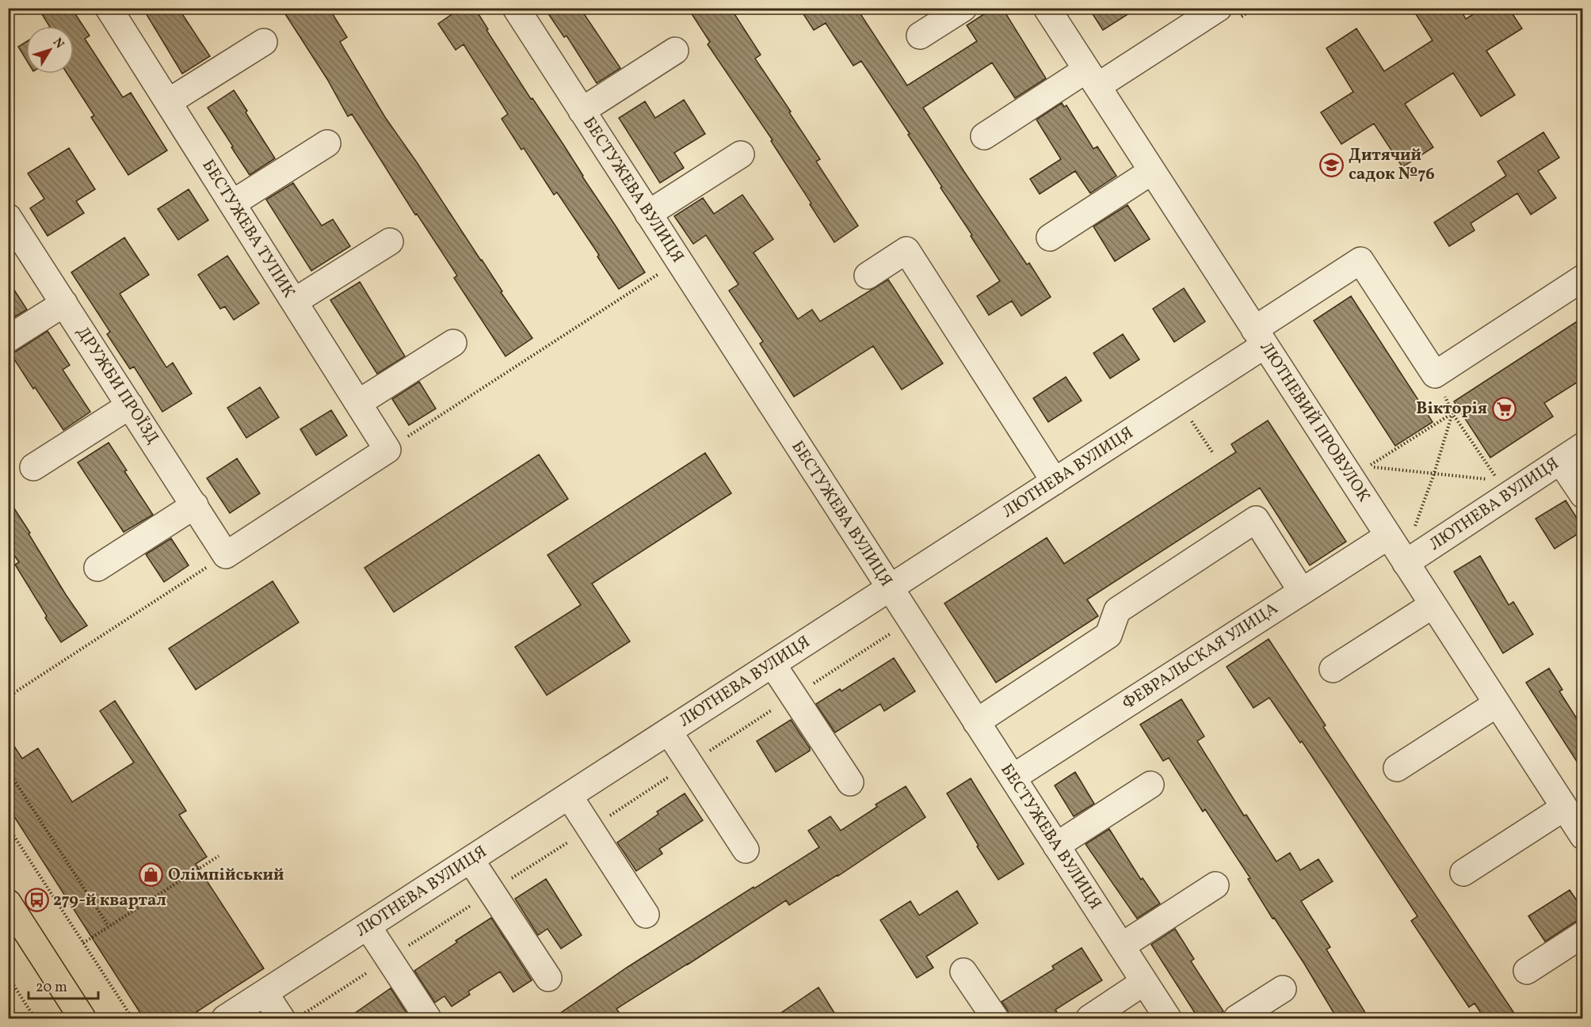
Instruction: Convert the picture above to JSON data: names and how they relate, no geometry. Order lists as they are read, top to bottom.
{
  "streets": {
    "street": [
      "БЕСТУЖЕВА ВУЛИЦЯ",
      "БЕСТУЖЕВА ТУПИК",
      "ДРУЖБИ ПРОЇЗД",
      "ЛЮТНЕВИЙ ПРОВУЛОК",
      "ЛЮТНЕВА ВУЛИЦЯ",
      "ФЕВРАЛЬСКАЯ УЛИЦА"
    ]
  },
  "crossings": [
    ["БЕСТУЖЕВА ВУЛИЦЯ", "ЛЮТНЕВА ВУЛИЦЯ"],
    ["БЕСТУЖЕВА ВУЛИЦЯ", "ФЕВРАЛЬСКАЯ УЛИЦА"],
    ["ЛЮТНЕВИЙ ПРОВУЛОК", "ЛЮТНЕВА ВУЛИЦЯ"],
    ["ЛЮТНЕВИЙ ПРОВУЛОК", "ФЕВРАЛЬСКАЯ УЛИЦА"]
  ],
  "places": {
    "school or university": ["Дитячий садок №76"],
    "supermarket": ["Вікторія"],
    "shop": ["Олімпійський"],
    "bus stop": ["279-й квартал"]
  },
  "scale_bar": "20 m",
  "north": "top right"
}
